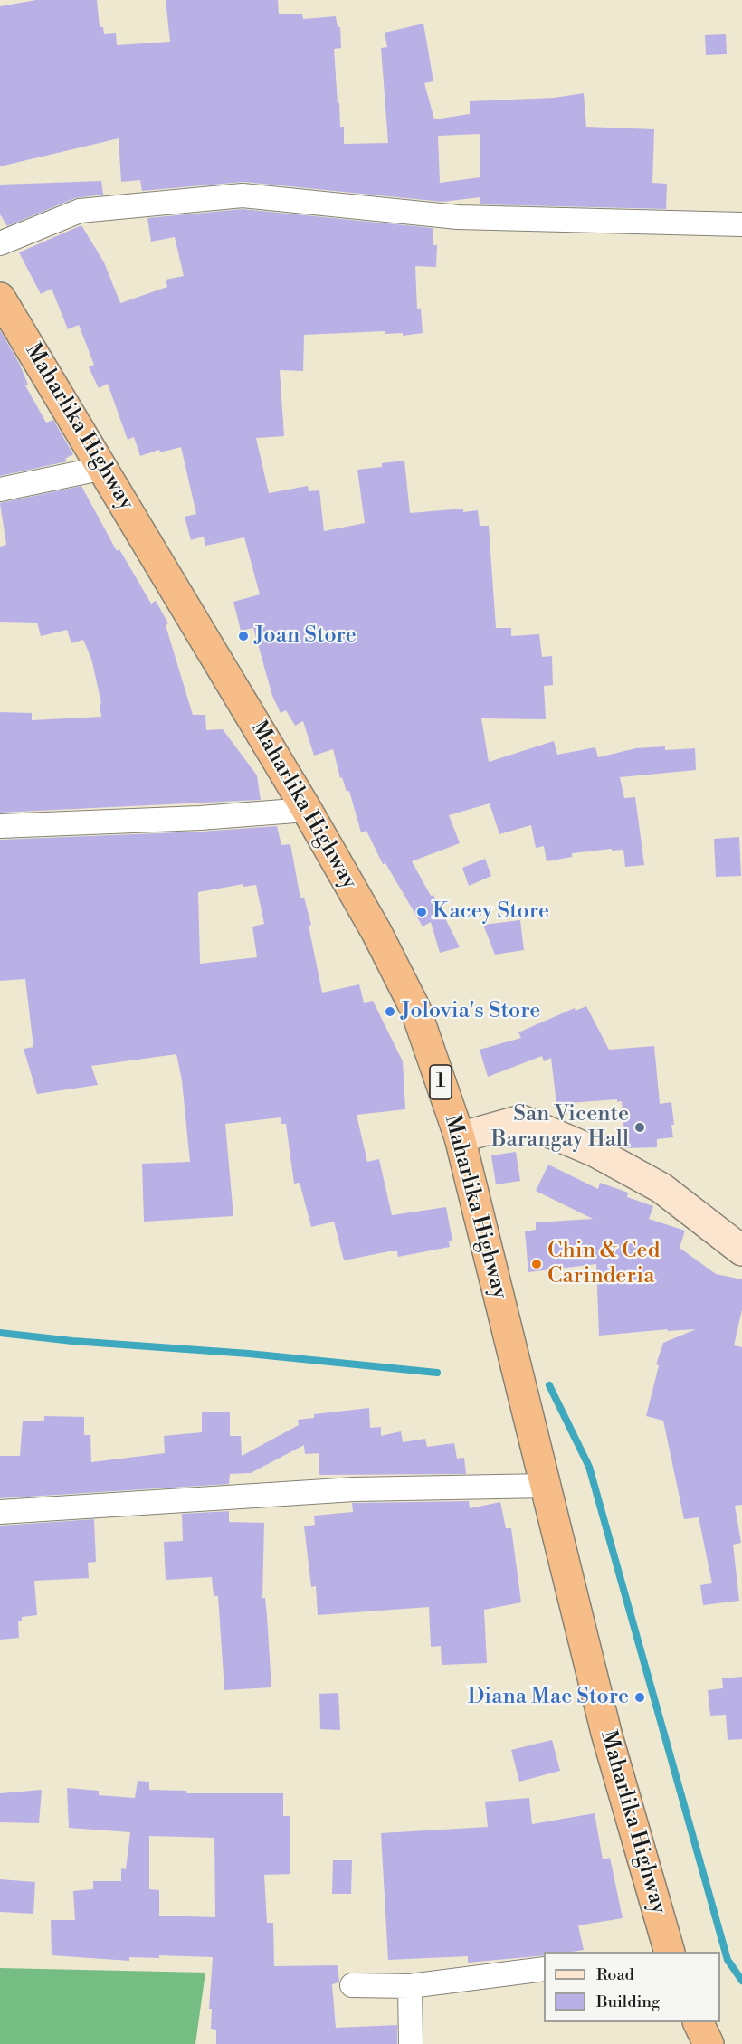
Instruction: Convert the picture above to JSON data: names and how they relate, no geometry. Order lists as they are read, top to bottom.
{
  "streets": {
    "highway": ["Maharlika Highway", "1"]
  },
  "places": [
    "Joan Store",
    "Kacey Store",
    "Jolovia's Store",
    "San Vicente Barangay Hall",
    "Chin & Ced Carinderia",
    "Diana Mae Store"
  ],
  "legend": ["Road", "Building"]
}
